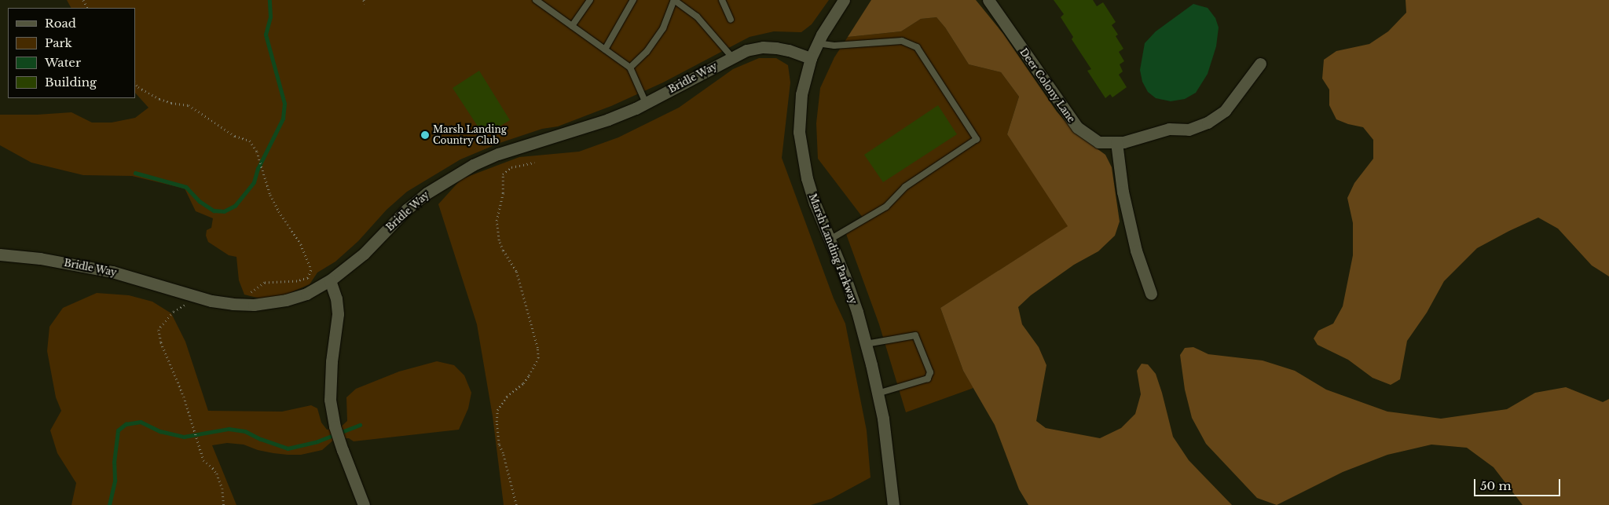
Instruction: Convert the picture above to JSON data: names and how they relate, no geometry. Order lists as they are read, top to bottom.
{
  "streets": {
    "street": ["Bridle Way", "Deer Colony Lane", "Marsh Landing Parkway"]
  },
  "crossings": [
    ["Bridle Way", "Marsh Landing Parkway"]
  ],
  "places": ["Marsh Landing Country Club"],
  "legend": [
    "Road",
    "Park",
    "Water",
    "Building"
  ],
  "scale_bar": "50 m"
}
